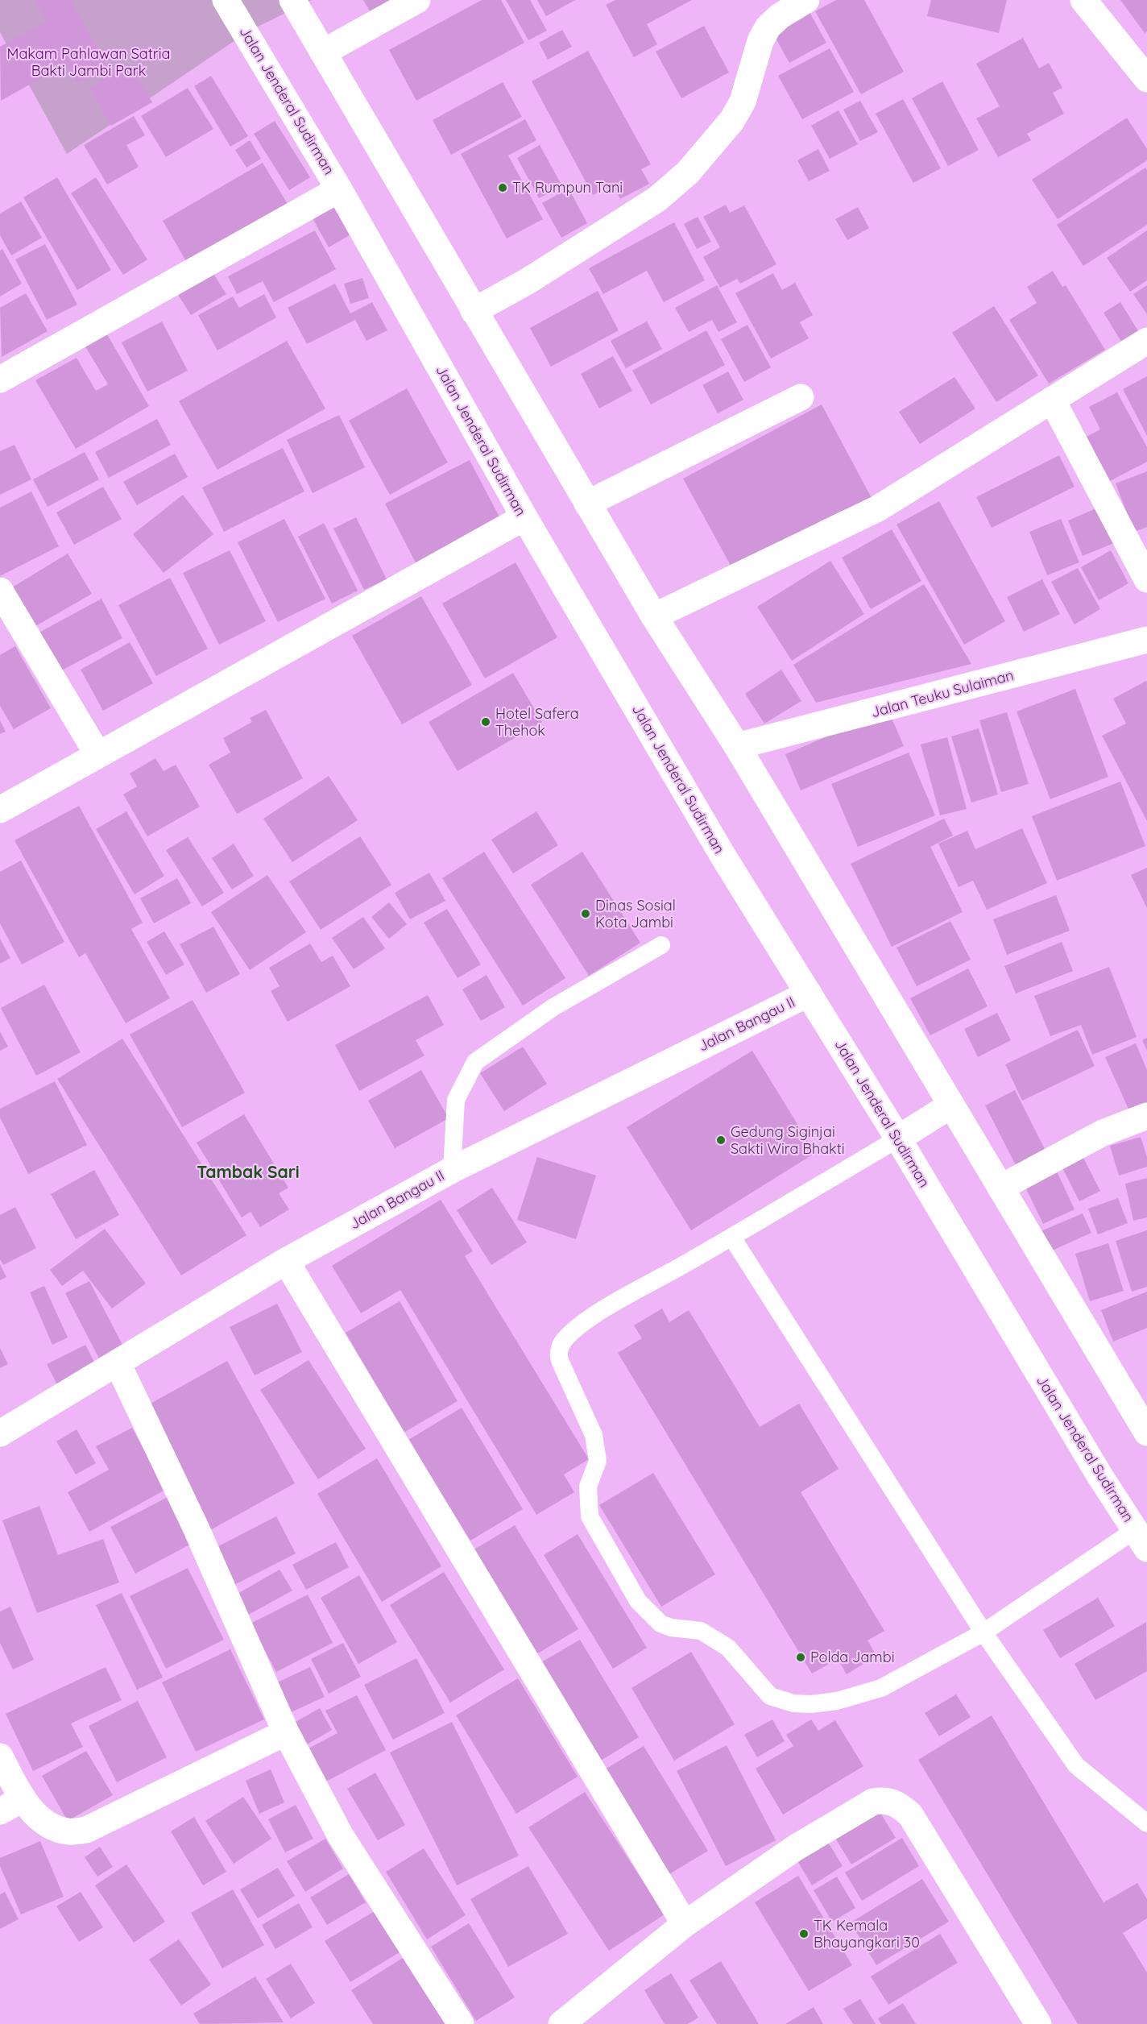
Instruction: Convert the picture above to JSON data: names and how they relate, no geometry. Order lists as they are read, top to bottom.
{
  "streets": {
    "main road": ["Jalan Jenderal Sudirman", "Jalan Teuku Sulaiman", "Jalan Bangau II"]
  },
  "crossings": [
    ["Jalan Jenderal Sudirman", "Jalan Bangau II"]
  ],
  "districts": ["Tambak Sari"],
  "parks": ["Makam Pahlawan Satria Bakti Jambi Park"],
  "places": [
    "TK Rumpun Tani",
    "Hotel Safera Thehok",
    "Dinas Sosial Kota Jambi",
    "Gedung Siginjai Sakti Wira Bhakti",
    "Polda Jambi",
    "TK Kemala Bhayangkari 30"
  ]
}
